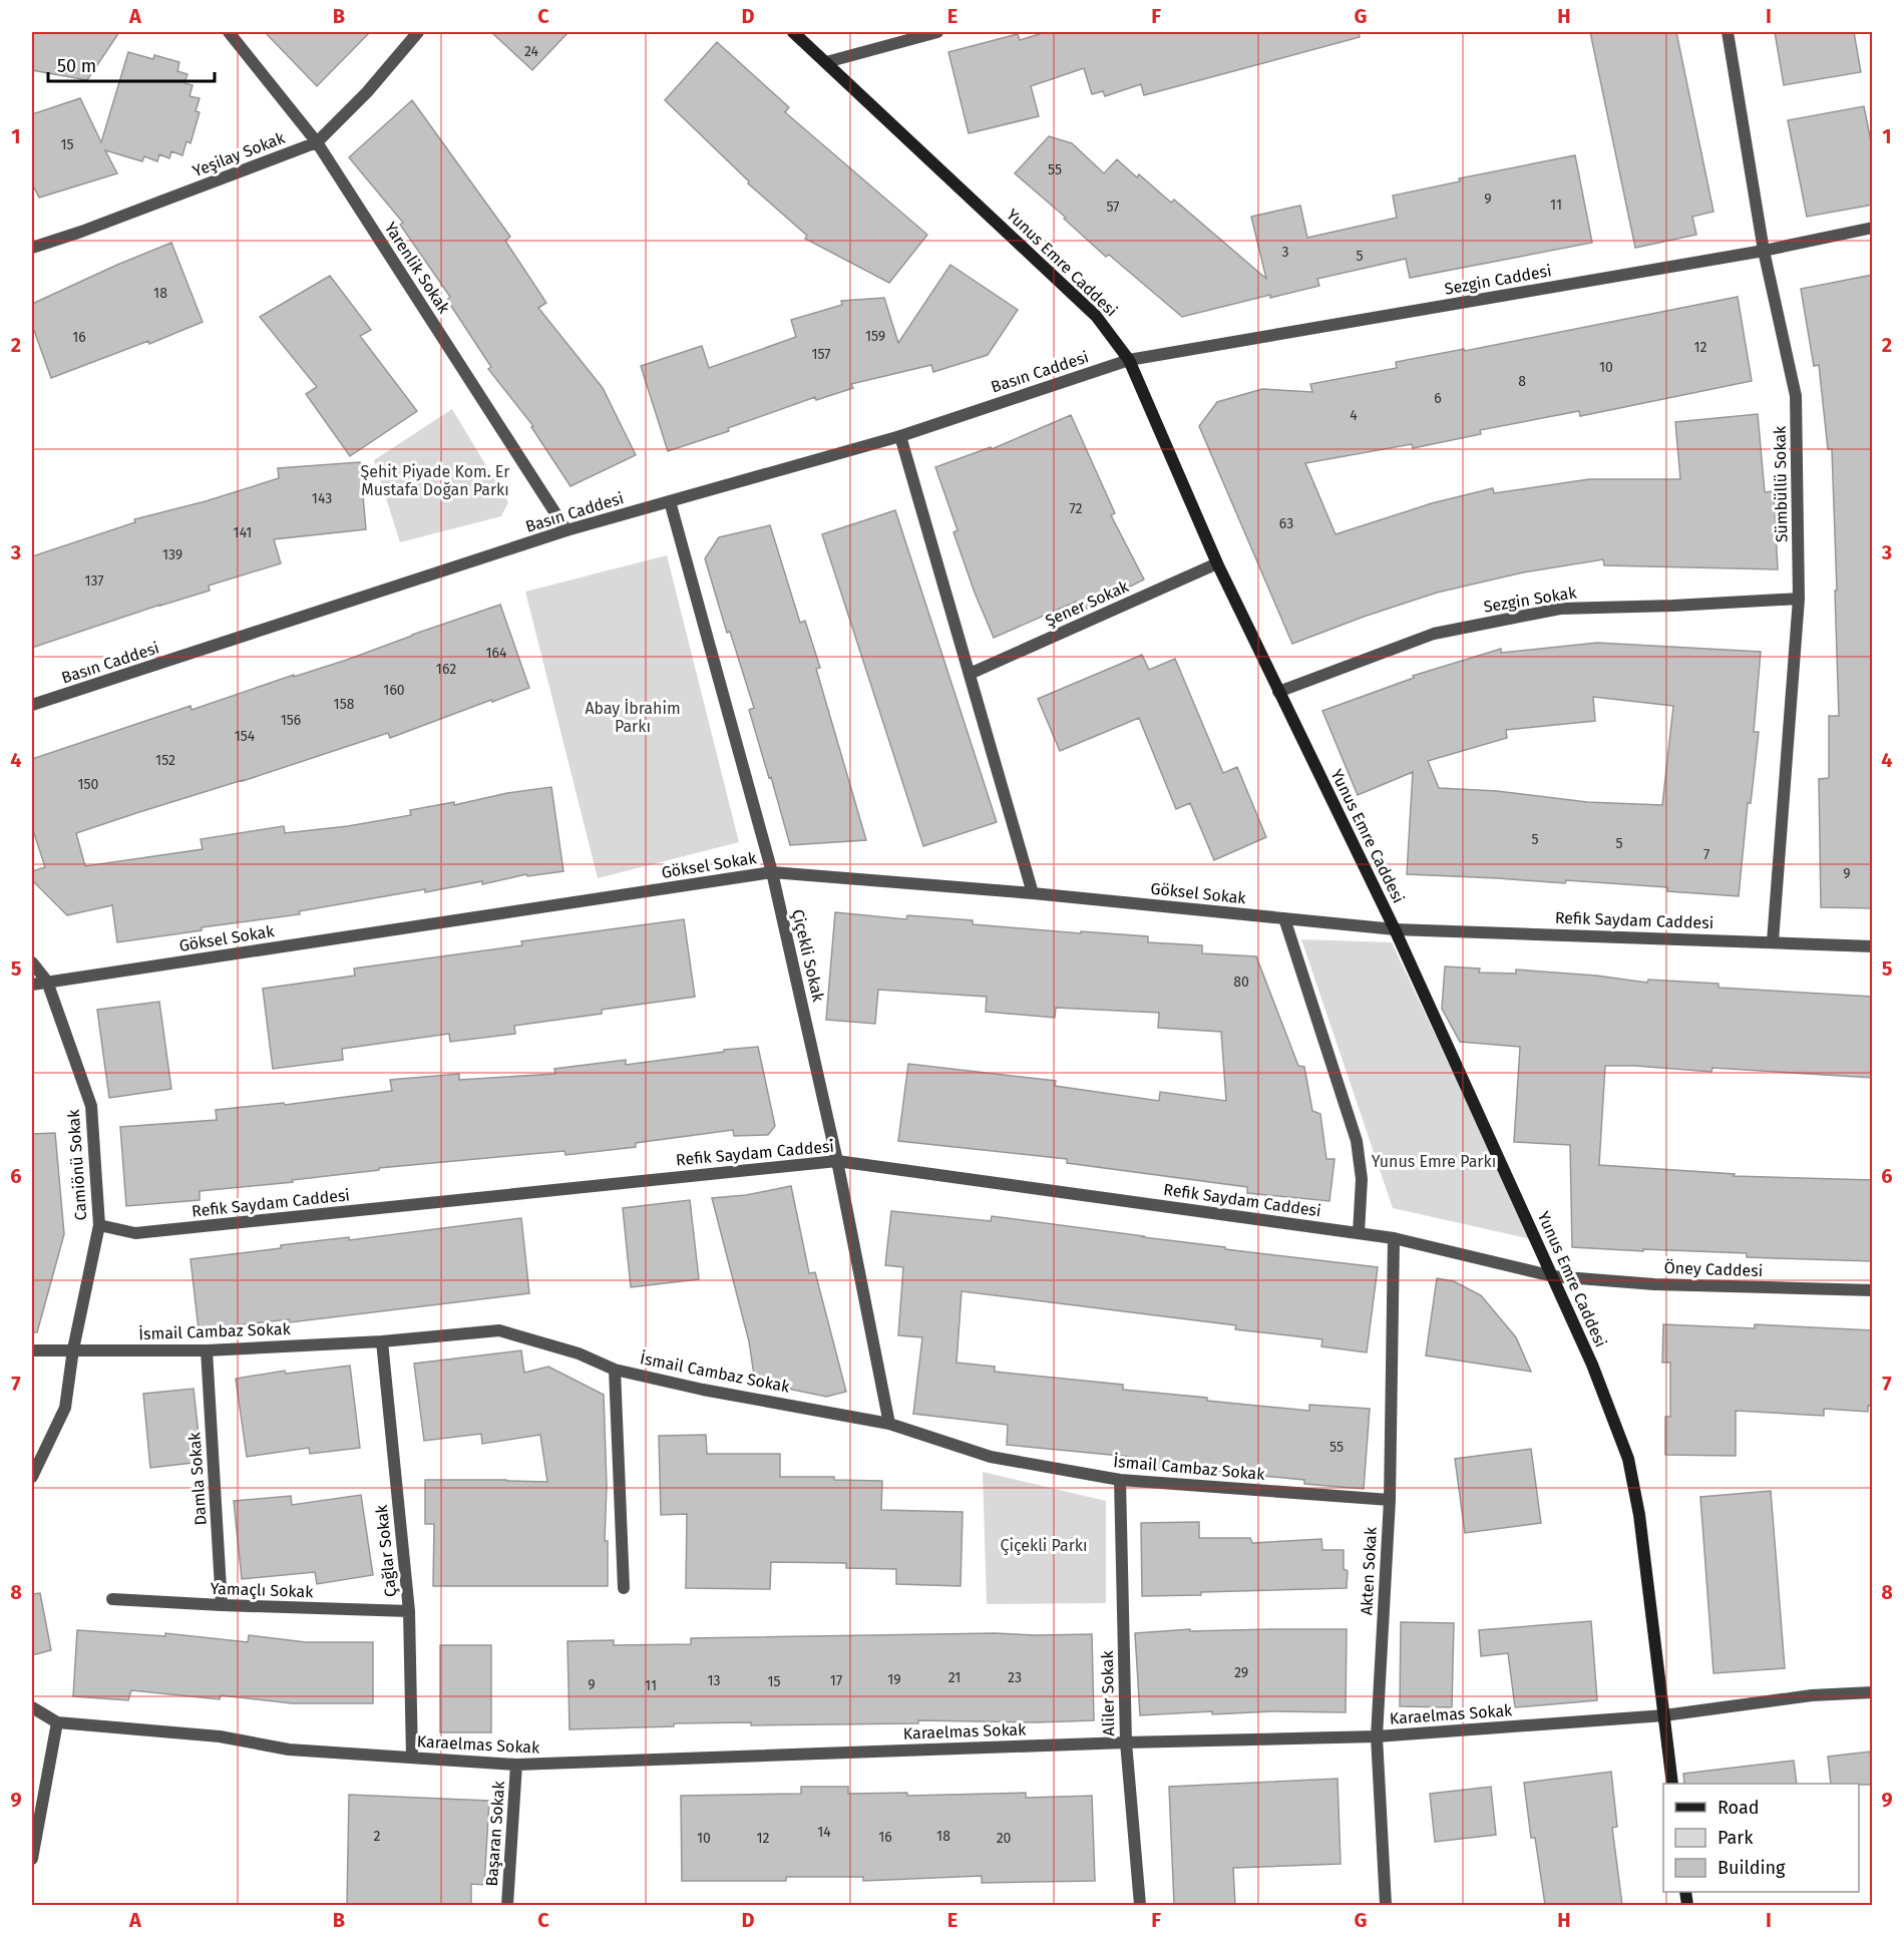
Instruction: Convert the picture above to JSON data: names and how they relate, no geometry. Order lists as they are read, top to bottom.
{
  "streets": {
    "main road": ["Yunus Emre Caddesi"],
    "street": [
      "Yeşilay Sokak",
      "Yarenlik Sokak",
      "Sezgin Caddesi",
      "Basın Caddesi",
      "Sümbüllü Sokak",
      "Sezgin Sokak",
      "Şener Sokak",
      "Göksel Sokak",
      "Refik Saydam Caddesi",
      "Çiçekli Sokak",
      "Camiönü Sokak",
      "Öney Caddesi",
      "İsmail Cambaz Sokak",
      "Damla Sokak",
      "Çağlar Sokak",
      "Akten Sokak",
      "Yamaçlı Sokak",
      "Aliler Sokak",
      "Karaelmas Sokak",
      "Başaran Sokak"
    ]
  },
  "crossings": [
    ["Yeşilay Sokak", "Yarenlik Sokak"],
    ["Yunus Emre Caddesi", "Sezgin Caddesi"],
    ["Yunus Emre Caddesi", "Basın Caddesi"],
    ["Yunus Emre Caddesi", "Sezgin Sokak"],
    ["Yunus Emre Caddesi", "Şener Sokak"],
    ["Yunus Emre Caddesi", "Göksel Sokak"],
    ["Yunus Emre Caddesi", "Refik Saydam Caddesi"],
    ["Yunus Emre Caddesi", "Öney Caddesi"],
    ["Yunus Emre Caddesi", "Karaelmas Sokak"],
    ["Yarenlik Sokak", "Basın Caddesi"],
    ["Sezgin Caddesi", "Basın Caddesi"],
    ["Sezgin Caddesi", "Sümbüllü Sokak"],
    ["Basın Caddesi", "Çiçekli Sokak"],
    ["Sümbüllü Sokak", "Sezgin Sokak"],
    ["Sümbüllü Sokak", "Refik Saydam Caddesi"],
    ["Göksel Sokak", "Refik Saydam Caddesi"],
    ["Göksel Sokak", "Çiçekli Sokak"],
    ["Göksel Sokak", "Camiönü Sokak"],
    ["Refik Saydam Caddesi", "Çiçekli Sokak"],
    ["Refik Saydam Caddesi", "Camiönü Sokak"],
    ["Refik Saydam Caddesi", "Öney Caddesi"],
    ["Refik Saydam Caddesi", "Akten Sokak"],
    ["Çiçekli Sokak", "İsmail Cambaz Sokak"],
    ["Camiönü Sokak", "İsmail Cambaz Sokak"],
    ["İsmail Cambaz Sokak", "Damla Sokak"],
    ["İsmail Cambaz Sokak", "Çağlar Sokak"],
    ["İsmail Cambaz Sokak", "Akten Sokak"],
    ["İsmail Cambaz Sokak", "Aliler Sokak"],
    ["Damla Sokak", "Yamaçlı Sokak"],
    ["Çağlar Sokak", "Yamaçlı Sokak"],
    ["Çağlar Sokak", "Karaelmas Sokak"],
    ["Akten Sokak", "Karaelmas Sokak"],
    ["Aliler Sokak", "Karaelmas Sokak"],
    ["Karaelmas Sokak", "Başaran Sokak"]
  ],
  "parks": [
    "Şehit Piyade Kom. Er Mustafa Doğan Parkı",
    "Abay İbrahim Parkı",
    "Yunus Emre Parkı",
    "Çiçekli Parkı"
  ],
  "house_numbers": [
    "24",
    "15",
    "55",
    "9",
    "11",
    "57",
    "3",
    "5",
    "18",
    "159",
    "16",
    "12",
    "157",
    "10",
    "8",
    "6",
    "4",
    "143",
    "72",
    "63",
    "141",
    "139",
    "137",
    "164",
    "162",
    "160",
    "158",
    "156",
    "154",
    "152",
    "150",
    "5",
    "5",
    "7",
    "9",
    "80",
    "55",
    "29",
    "21",
    "23",
    "19",
    "13",
    "17",
    "15",
    "9",
    "11",
    "14",
    "2",
    "18",
    "16",
    "10",
    "12",
    "20"
  ],
  "legend": ["Road", "Park", "Building"],
  "scale_bar": "50 m",
  "grid": {
    "columns": [
      "A",
      "B",
      "C",
      "D",
      "E",
      "F",
      "G",
      "H",
      "I"
    ],
    "rows": [
      "1",
      "2",
      "3",
      "4",
      "5",
      "6",
      "7",
      "8",
      "9"
    ]
  }
}
